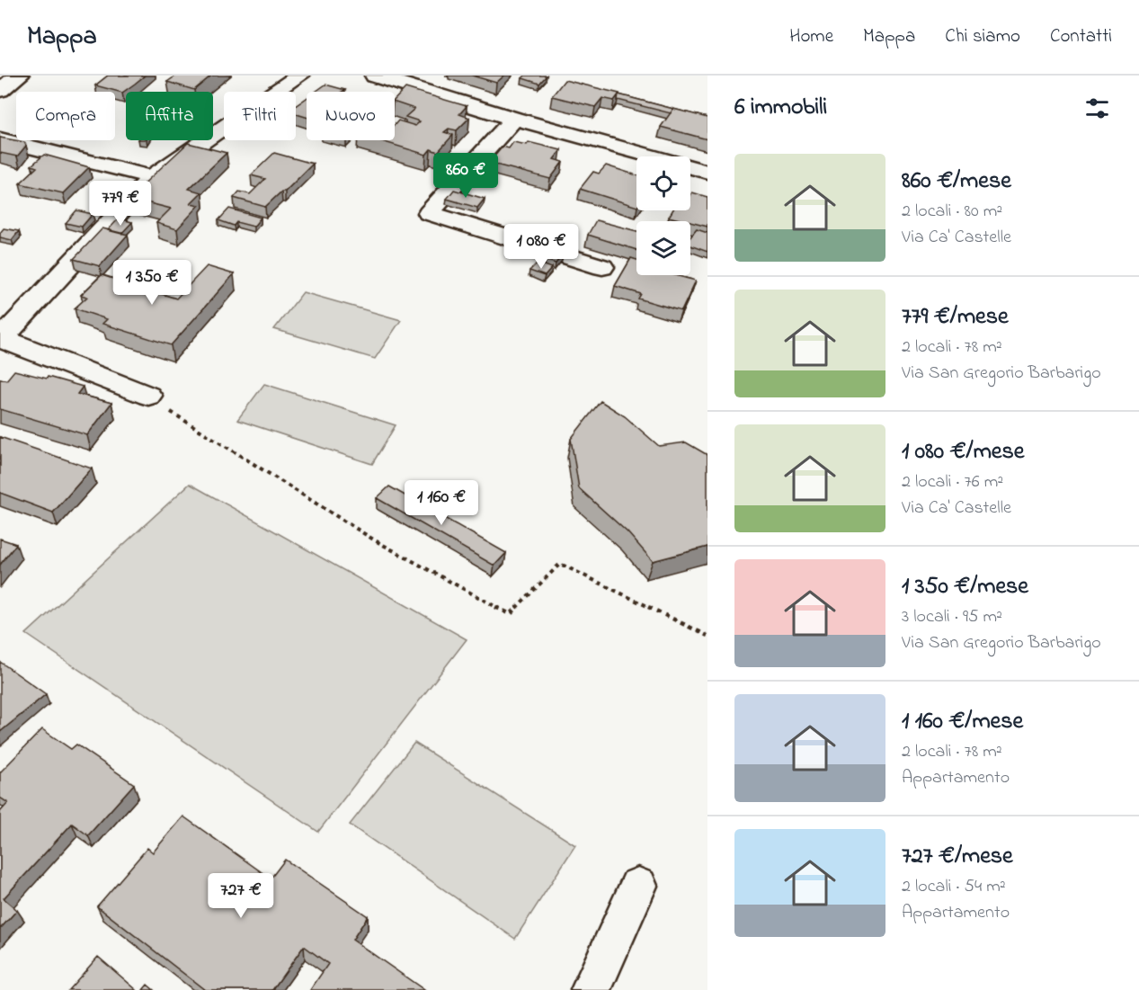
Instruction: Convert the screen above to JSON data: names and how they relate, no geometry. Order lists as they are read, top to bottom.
{
  "page": {
    "header": "Mappa",
    "nav": [
      "Home",
      "Mappa",
      "Chi siamo",
      "Contatti"
    ],
    "heading": "6 immobili",
    "chip": [
      "Compra",
      "Affitta",
      "Filtri",
      "Nuovo"
    ],
    "list": [
      {
        "name": "860 €/mese",
        "note": "2 locali · 80 m² · Via Ca' Castelle"
      },
      {
        "name": "779 €/mese",
        "note": "2 locali · 78 m² · Via San Gregorio Barbarigo"
      },
      {
        "name": "1 080 €/mese",
        "note": "2 locali · 76 m² · Via Ca' Castelle"
      },
      {
        "name": "1 350 €/mese",
        "note": "3 locali · 95 m² · Via San Gregorio Barbarigo"
      },
      {
        "name": "1 160 €/mese",
        "note": "2 locali · 78 m² · Appartamento"
      },
      {
        "name": "727 €/mese",
        "note": "2 locali · 54 m² · Appartamento"
      }
    ],
    "price": [
      "860 €",
      "779 €",
      "1 080 €",
      "1 350 €",
      "1 160 €",
      "727 €"
    ]
  }
}
